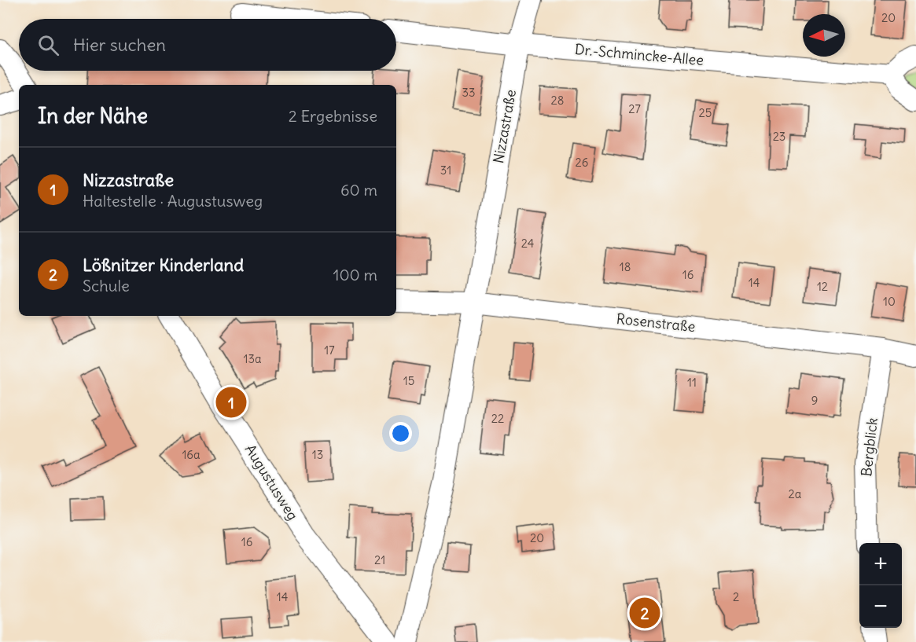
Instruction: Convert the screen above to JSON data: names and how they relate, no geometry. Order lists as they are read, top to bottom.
{
  "streets": {
    "street": [
      "Dr.-Schmincke-Allee",
      "Nizzastraße",
      "Rosenstraße",
      "Bergblick",
      "Augustusweg"
    ]
  },
  "crossings": [
    ["Dr.-Schmincke-Allee", "Nizzastraße"],
    ["Nizzastraße", "Rosenstraße"],
    ["Rosenstraße", "Bergblick"]
  ],
  "house_numbers": [
    "20",
    "33",
    "28",
    "27",
    "25",
    "23",
    "26",
    "31",
    "24",
    "18",
    "16",
    "14",
    "12",
    "10",
    "17",
    "13a",
    "15",
    "11",
    "9",
    "22",
    "16a",
    "13",
    "2a",
    "20",
    "16",
    "21",
    "14",
    "2"
  ],
  "north": "left",
  "page": {
    "search": "Hier suchen",
    "heading": ["In der Nähe", "2 Ergebnisse"],
    "list": [
      {
        "mark": "1",
        "name": "Nizzastraße",
        "note": "Haltestelle · Augustusweg",
        "value": "60 m"
      },
      {
        "mark": "2",
        "name": "Lößnitzer Kinderland",
        "note": "Schule",
        "value": "100 m"
      }
    ],
    "pins": ["1", "2"],
    "map_buttons": ["+", "−"]
  }
}
